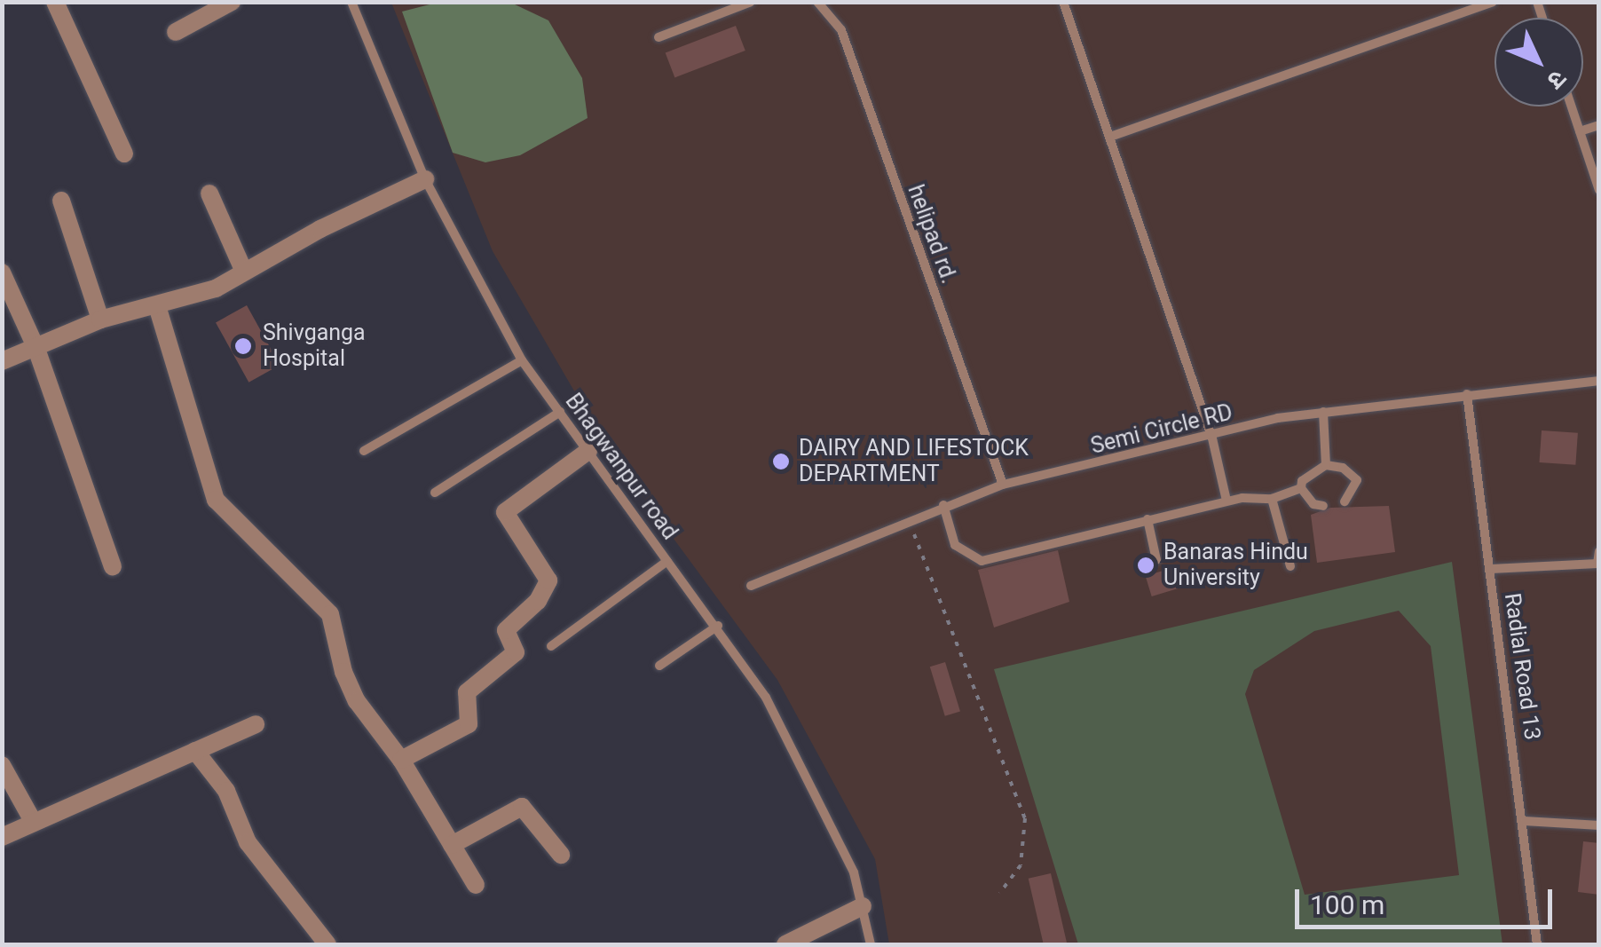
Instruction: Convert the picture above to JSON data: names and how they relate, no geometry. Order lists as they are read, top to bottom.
{
  "streets": {
    "lane": [
      "helipad rd.",
      "Semi Circle RD",
      "Bhagwanpur road",
      "Radial Road 13"
    ]
  },
  "crossings": [
    ["helipad rd.", "Semi Circle RD"],
    ["Semi Circle RD", "Radial Road 13"]
  ],
  "places": ["Shivganga Hospital", "DAIRY AND LIFESTOCK DEPARTMENT", "Banaras Hindu University"],
  "scale_bar": "100 m",
  "north": "bottom right"
}
